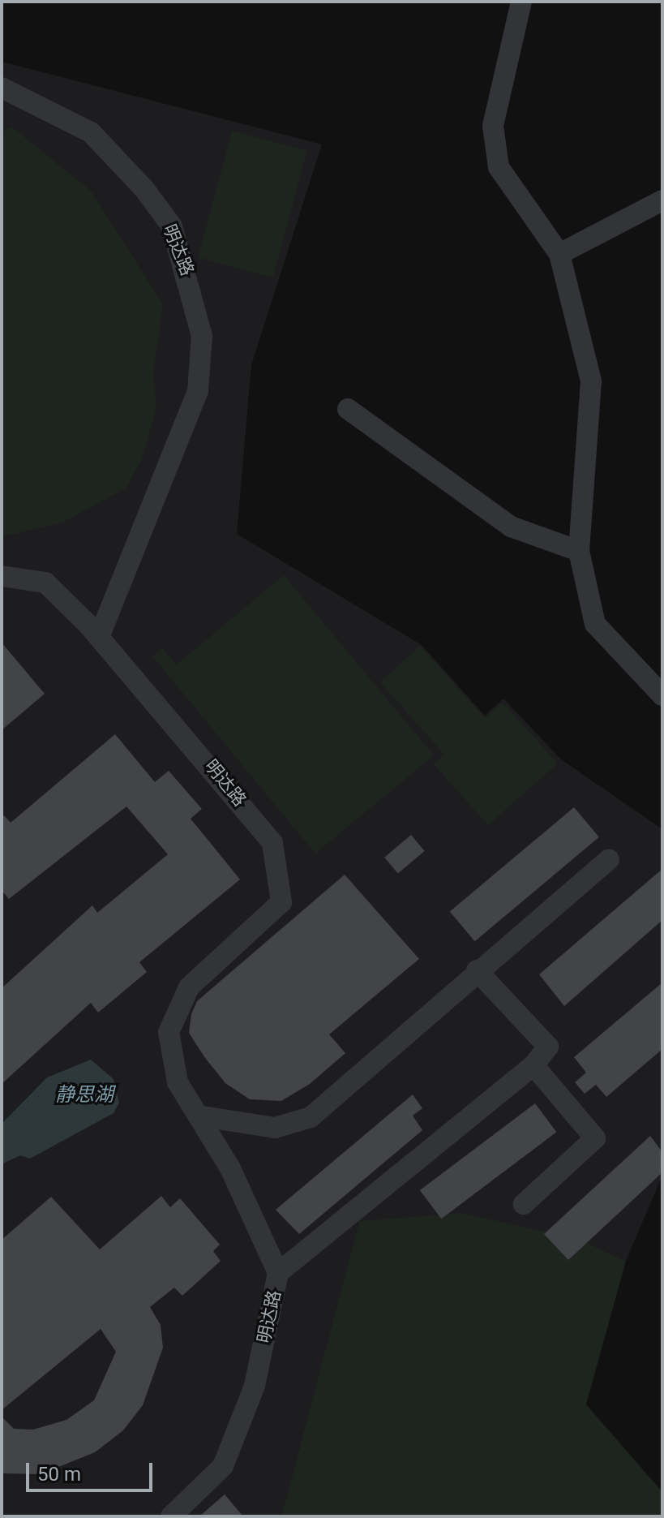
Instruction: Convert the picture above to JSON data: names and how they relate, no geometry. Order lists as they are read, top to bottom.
{
  "streets": {
    "street": ["明达路"]
  },
  "water": ["静思湖"],
  "scale_bar": "50 m"
}
